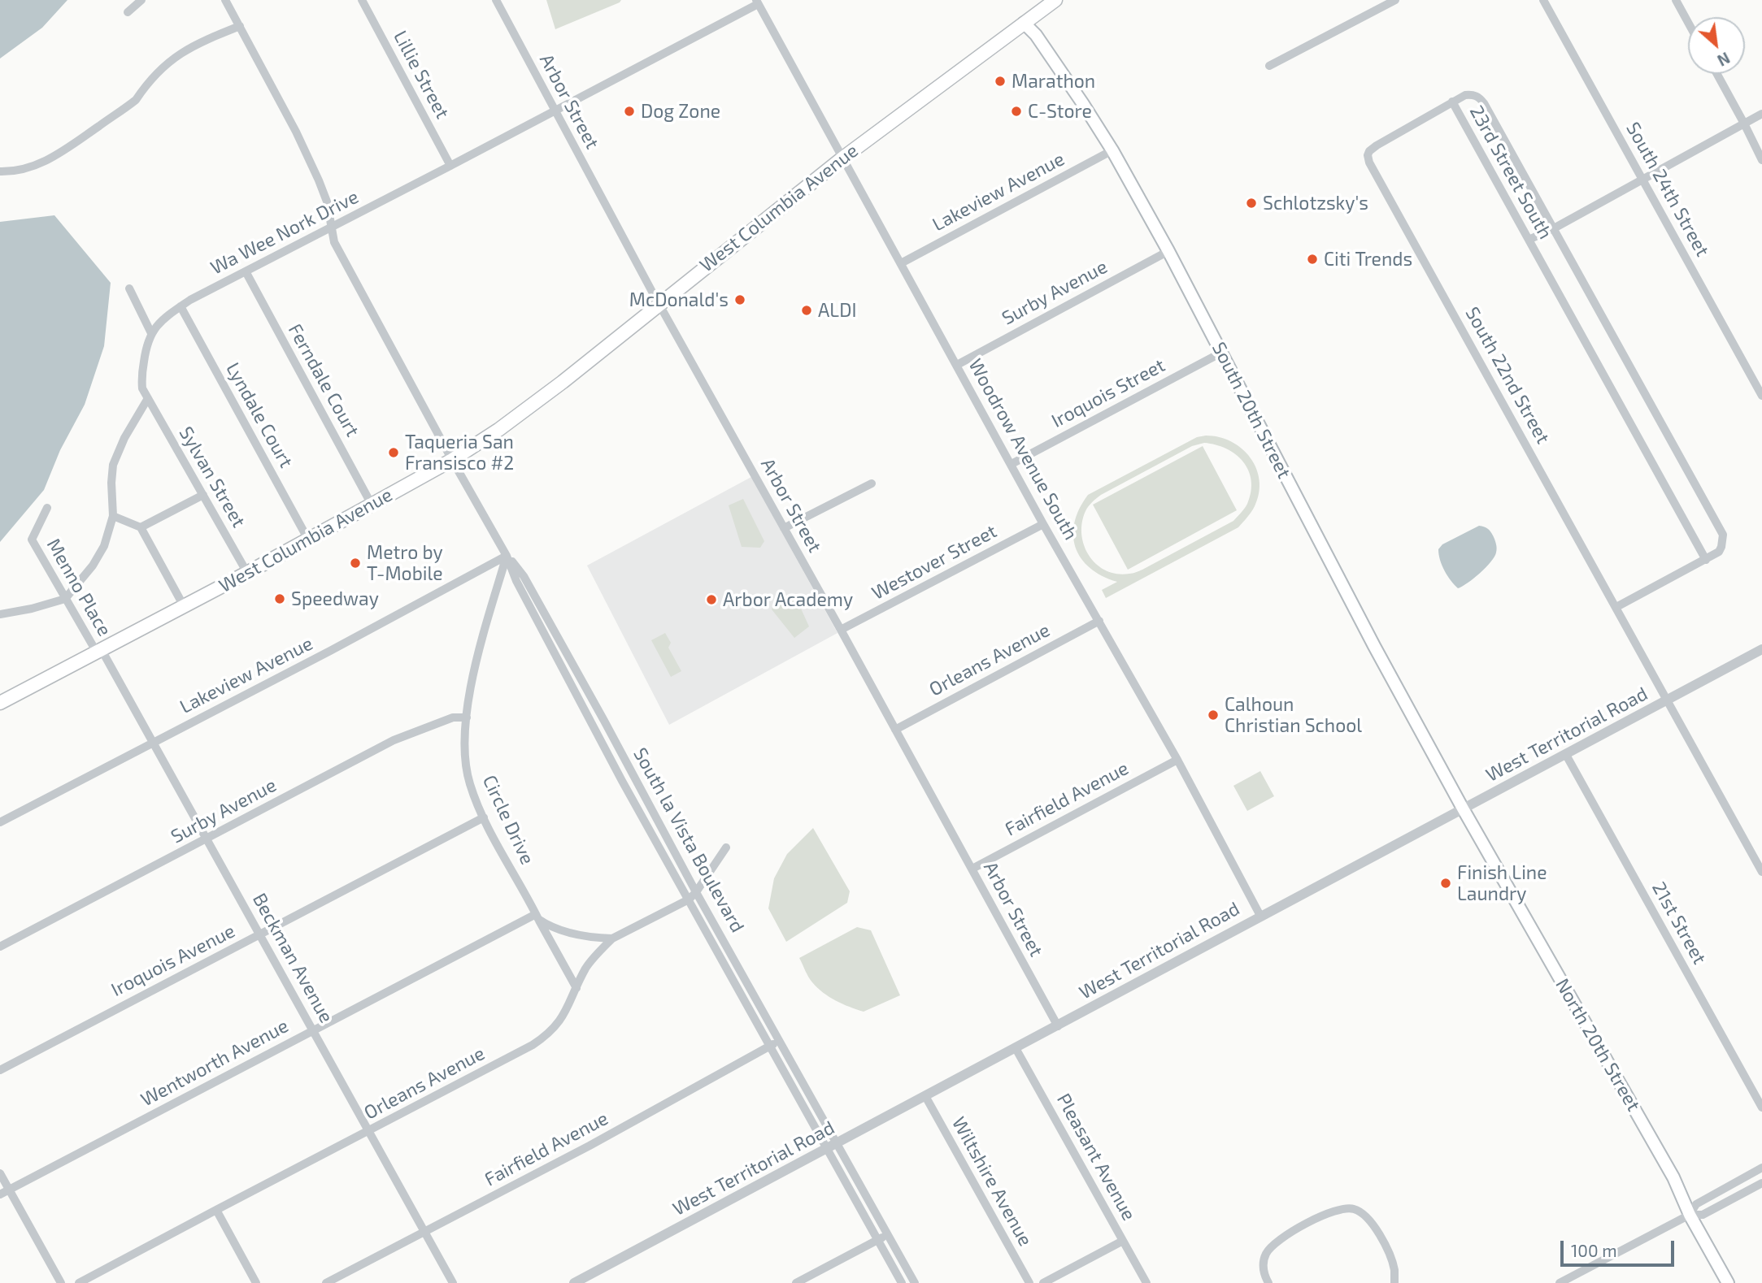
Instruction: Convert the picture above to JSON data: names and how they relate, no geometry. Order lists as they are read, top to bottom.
{
  "streets": {
    "main road": ["West Columbia Avenue", "South 20th Street", "North 20th Street"],
    "street": [
      "Lillie Street",
      "Arbor Street",
      "23rd Street South",
      "South 24th Street",
      "Lakeview Avenue",
      "Wa Wee Nork Drive",
      "Surby Avenue",
      "South 22nd Street",
      "Ferndale Court",
      "Iroquois Street",
      "Lyndale Court",
      "Woodrow Avenue South",
      "Sylvan Street",
      "Westover Street",
      "Menno Place",
      "Orleans Avenue",
      "West Territorial Road",
      "Fairfield Avenue",
      "Circle Drive",
      "South la Vista Boulevard",
      "21st Street",
      "Beckman Avenue",
      "Iroquois Avenue",
      "Wentworth Avenue",
      "Pleasant Avenue",
      "Wiltshire Avenue"
    ]
  },
  "crossings": [
    ["Lillie Street", "Wa Wee Nork Drive"],
    ["Arbor Street", "West Columbia Avenue"],
    ["Arbor Street", "Wa Wee Nork Drive"],
    ["Arbor Street", "Westover Street"],
    ["Arbor Street", "Orleans Avenue"],
    ["Arbor Street", "West Territorial Road"],
    ["Arbor Street", "Fairfield Avenue"],
    ["23rd Street South", "South 22nd Street"],
    ["Lakeview Avenue", "South 20th Street"],
    ["Lakeview Avenue", "Woodrow Avenue South"],
    ["Lakeview Avenue", "Circle Drive"],
    ["Lakeview Avenue", "South la Vista Boulevard"],
    ["Lakeview Avenue", "Beckman Avenue"],
    ["West Columbia Avenue", "Ferndale Court"],
    ["West Columbia Avenue", "South 20th Street"],
    ["West Columbia Avenue", "Lyndale Court"],
    ["West Columbia Avenue", "Woodrow Avenue South"],
    ["West Columbia Avenue", "Sylvan Street"],
    ["West Columbia Avenue", "Menno Place"],
    ["West Columbia Avenue", "South la Vista Boulevard"],
    ["West Columbia Avenue", "Beckman Avenue"],
    ["Wa Wee Nork Drive", "Ferndale Court"],
    ["Wa Wee Nork Drive", "Lyndale Court"],
    ["Wa Wee Nork Drive", "Woodrow Avenue South"],
    ["Wa Wee Nork Drive", "South la Vista Boulevard"],
    ["Surby Avenue", "South 20th Street"],
    ["Surby Avenue", "Woodrow Avenue South"],
    ["Surby Avenue", "Circle Drive"],
    ["Surby Avenue", "Beckman Avenue"],
    ["South 22nd Street", "West Territorial Road"],
    ["Iroquois Street", "South 20th Street"],
    ["Iroquois Street", "Woodrow Avenue South"],
    ["South 20th Street", "West Territorial Road"],
    ["South 20th Street", "North 20th Street"],
    ["Woodrow Avenue South", "Westover Street"],
    ["Woodrow Avenue South", "Orleans Avenue"],
    ["Woodrow Avenue South", "West Territorial Road"],
    ["Woodrow Avenue South", "Fairfield Avenue"],
    ["Menno Place", "Beckman Avenue"],
    ["Orleans Avenue", "Circle Drive"],
    ["Orleans Avenue", "South la Vista Boulevard"],
    ["Orleans Avenue", "Beckman Avenue"],
    ["West Territorial Road", "South la Vista Boulevard"],
    ["West Territorial Road", "21st Street"],
    ["West Territorial Road", "North 20th Street"],
    ["West Territorial Road", "Pleasant Avenue"],
    ["West Territorial Road", "Wiltshire Avenue"],
    ["Fairfield Avenue", "South la Vista Boulevard"],
    ["Fairfield Avenue", "Beckman Avenue"],
    ["Circle Drive", "South la Vista Boulevard"],
    ["Circle Drive", "Iroquois Avenue"],
    ["Circle Drive", "Wentworth Avenue"],
    ["Beckman Avenue", "Iroquois Avenue"],
    ["Beckman Avenue", "Wentworth Avenue"]
  ],
  "places": [
    "Marathon",
    "Dog Zone",
    "C-Store",
    "Schlotzsky's",
    "Citi Trends",
    "McDonald's",
    "ALDI",
    "Taqueria San Fransisco #2",
    "Metro by T-Mobile",
    "Speedway",
    "Arbor Academy",
    "Calhoun Christian School",
    "Finish Line Laundry"
  ],
  "scale_bar": "100 m",
  "north": "bottom right"
}
